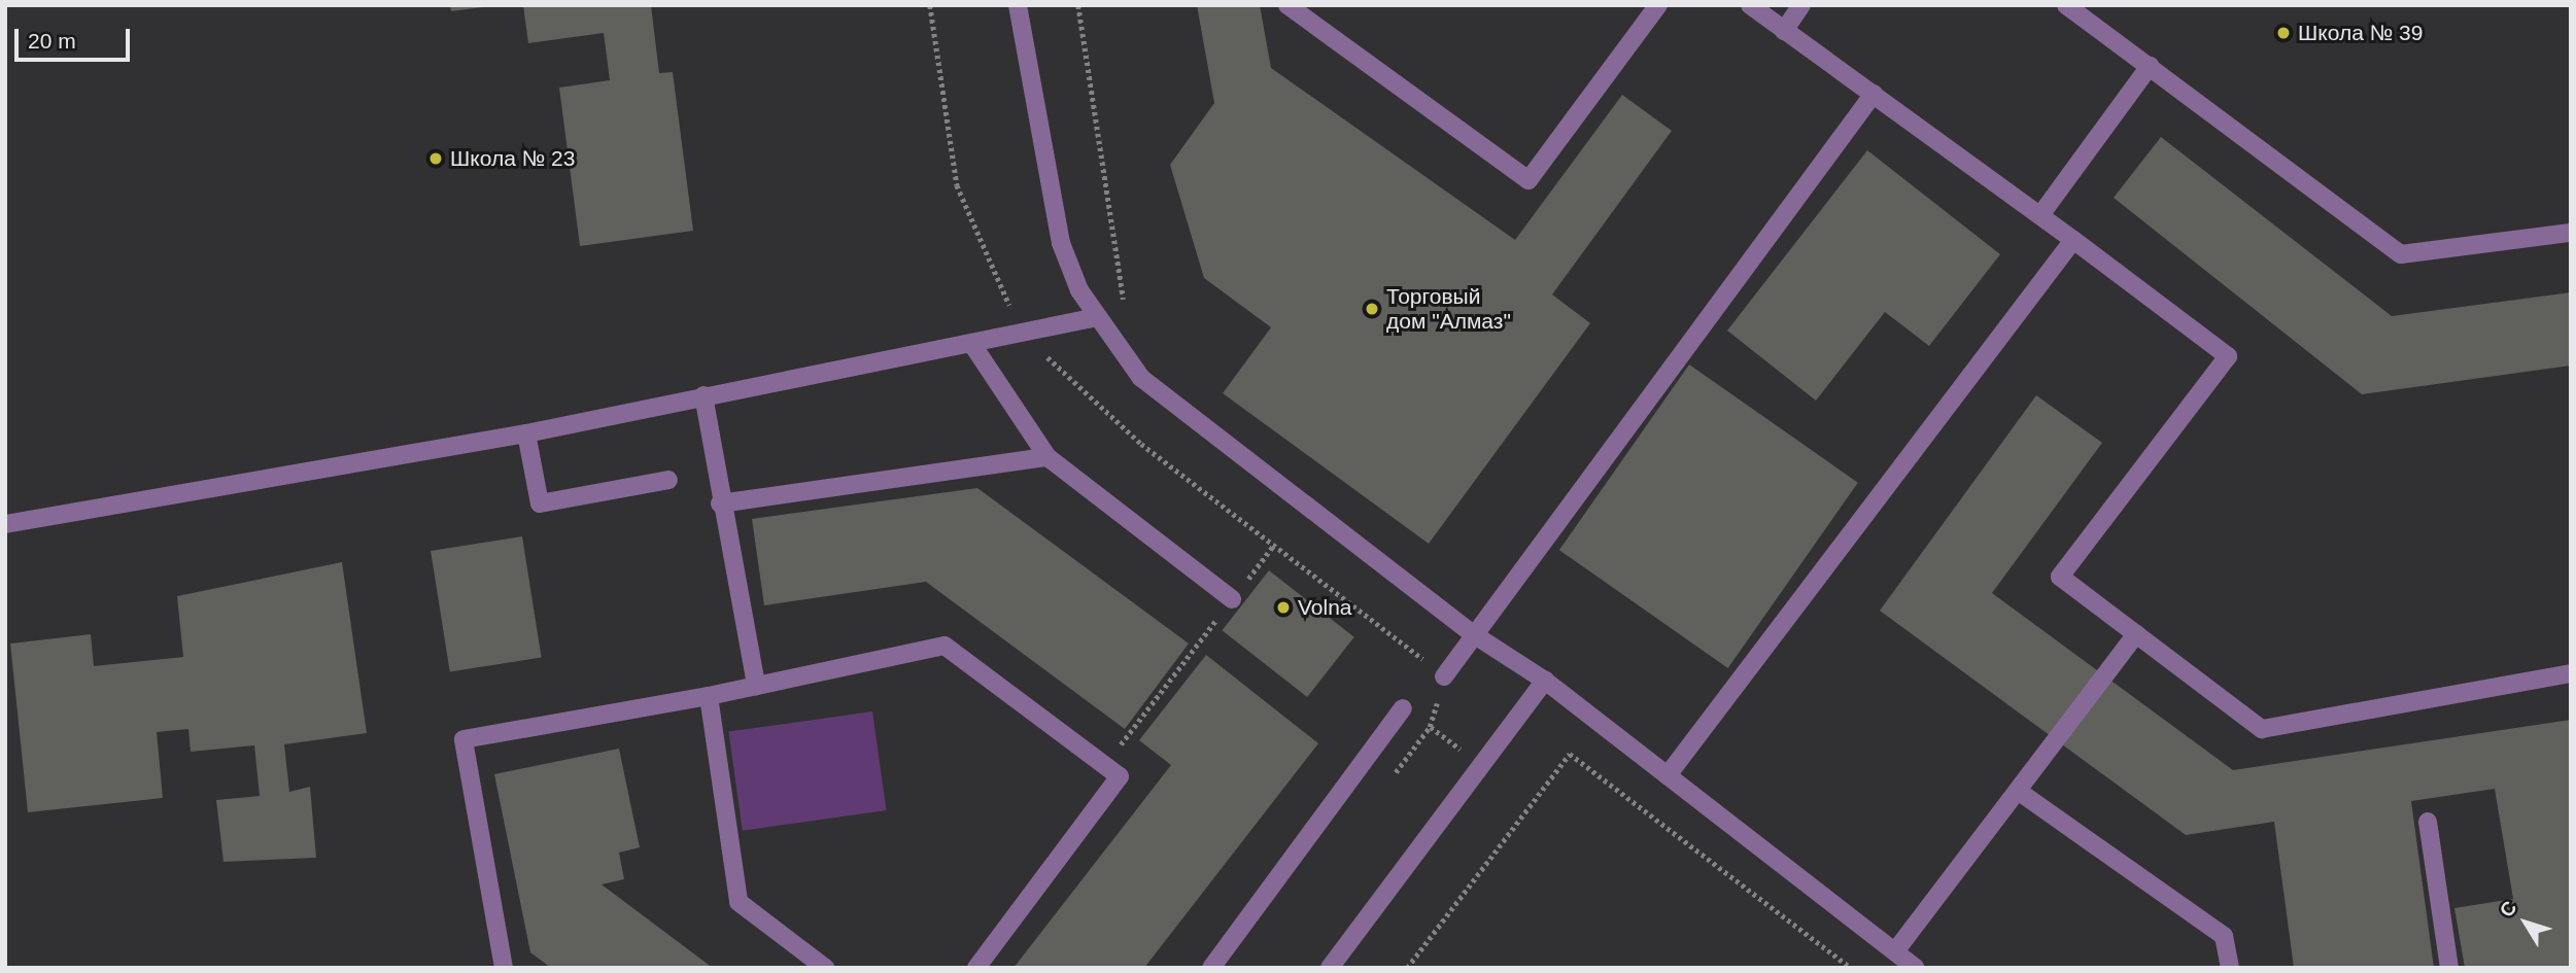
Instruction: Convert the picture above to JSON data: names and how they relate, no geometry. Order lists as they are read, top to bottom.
{
  "places": [
    "Школа № 39",
    "Школа № 23",
    "Торговый дом \"Алмаз\"",
    "Volna"
  ],
  "scale_bar": "20 m",
  "north": "top left"
}
